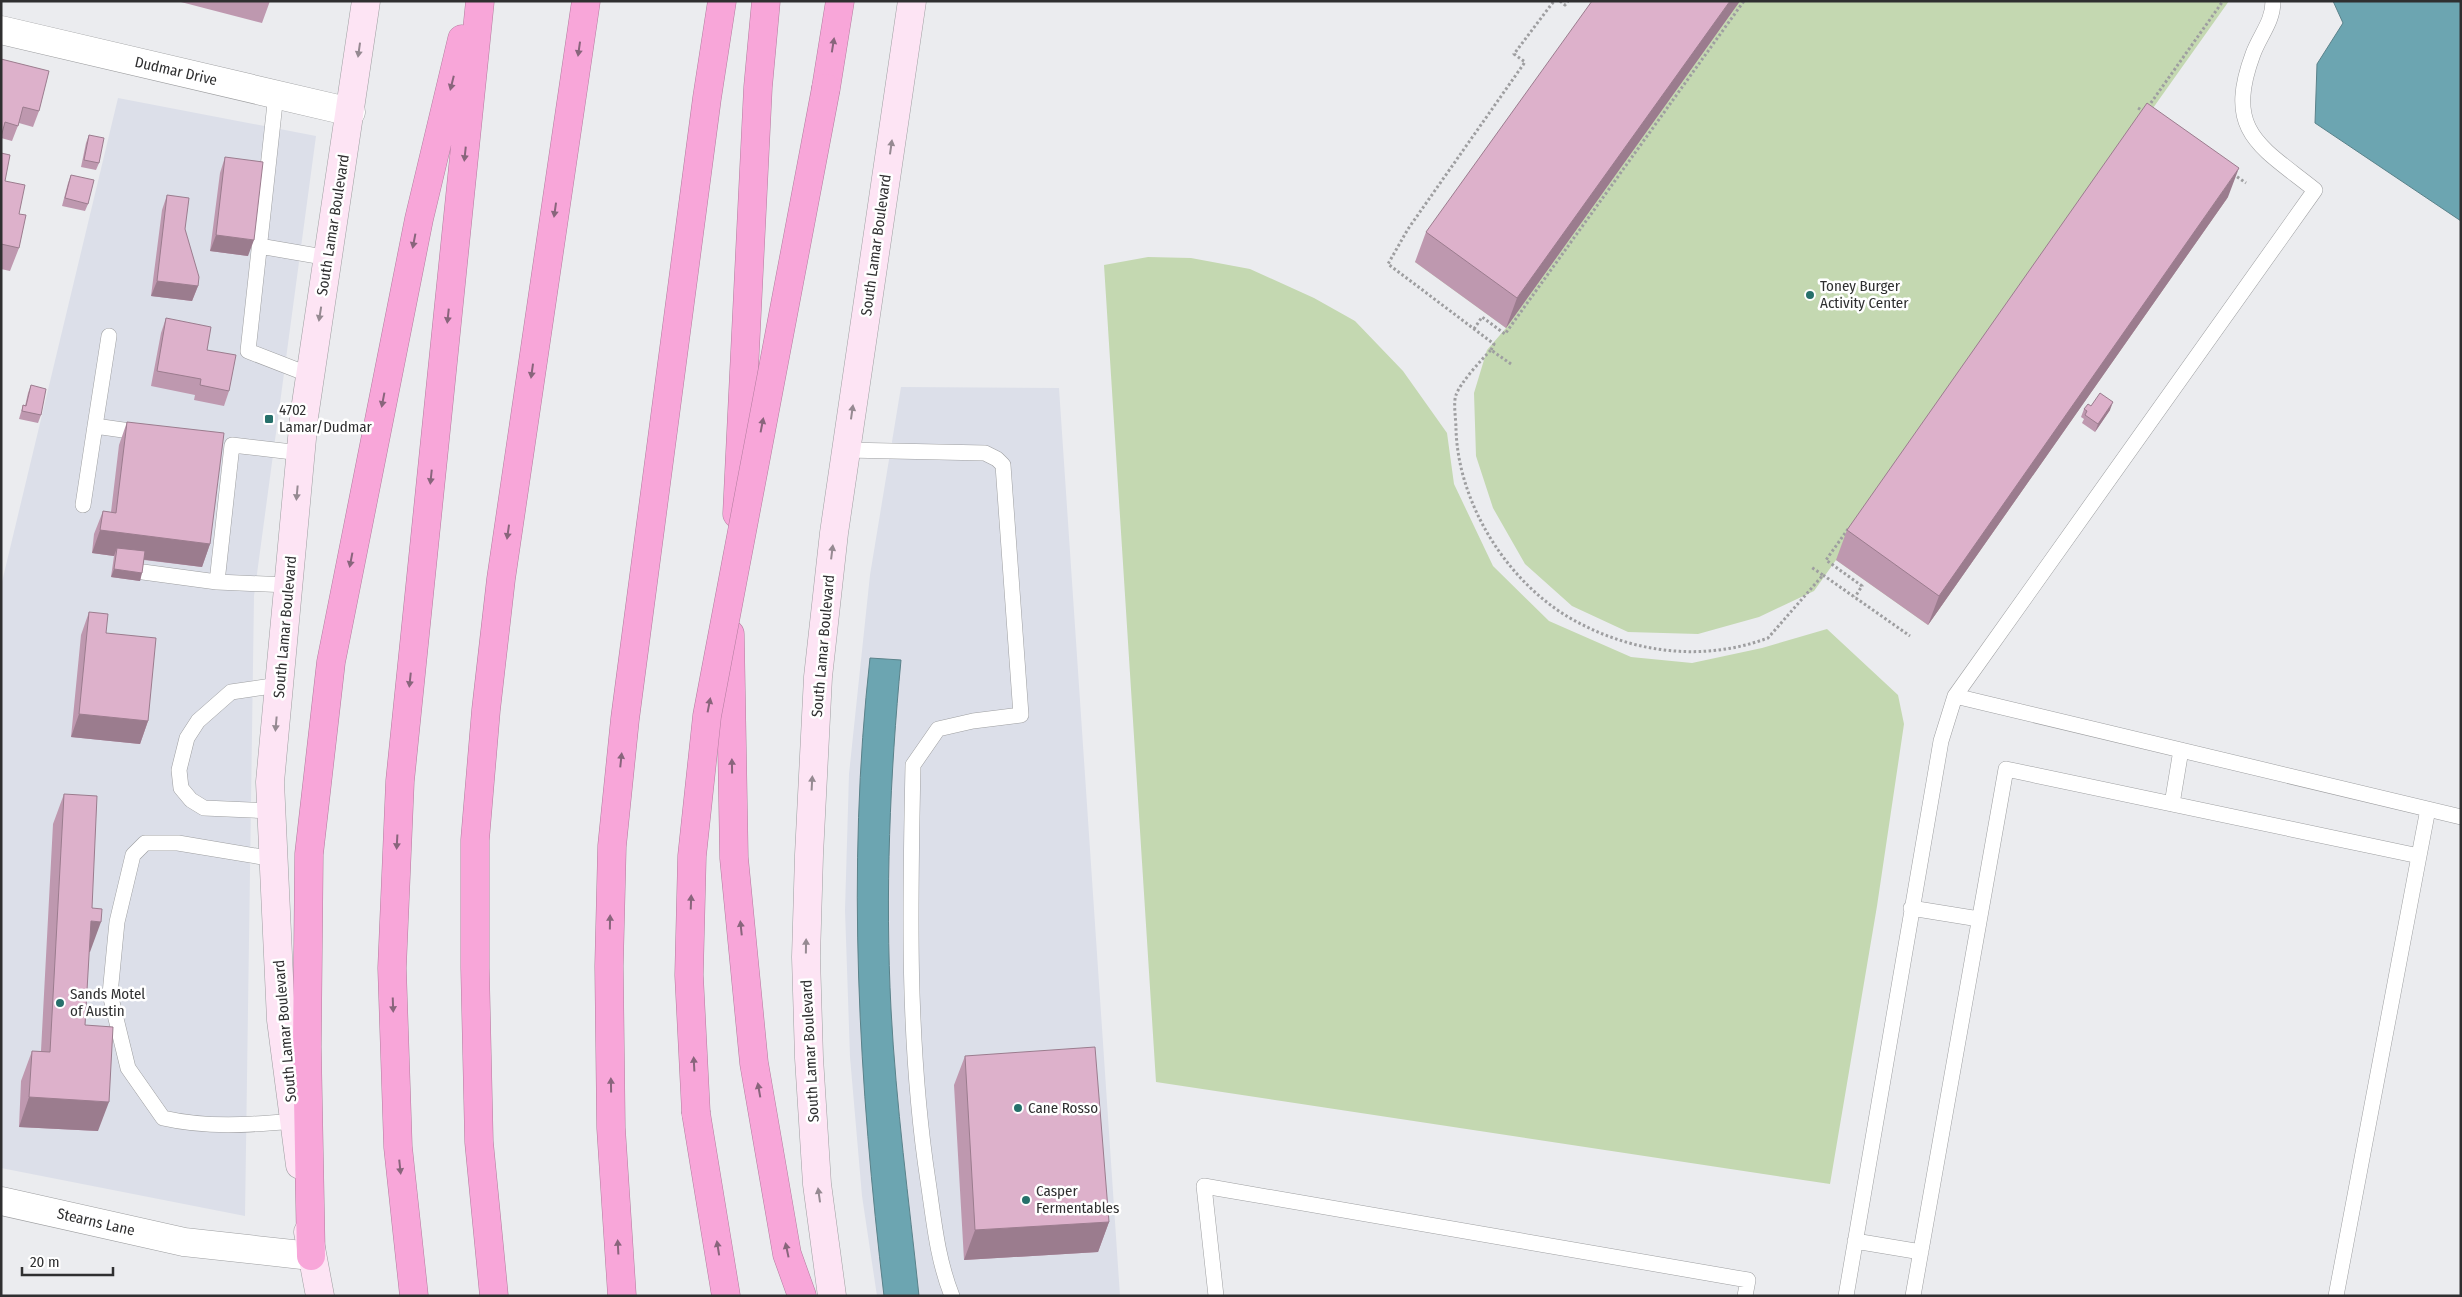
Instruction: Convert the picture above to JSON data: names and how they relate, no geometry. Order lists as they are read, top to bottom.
{
  "streets": {
    "main road": ["South Lamar Boulevard"],
    "street": ["Dudmar Drive", "Stearns Lane"]
  },
  "crossings": [
    ["Dudmar Drive", "South Lamar Boulevard"],
    ["South Lamar Boulevard", "Stearns Lane"]
  ],
  "places": {
    "other": [
      "Toney Burger Activity Center",
      "Sands Motel of Austin",
      "Cane Rosso",
      "Casper Fermentables"
    ],
    "transit": ["4702 Lamar/Dudmar"]
  },
  "scale_bar": "20 m"
}
